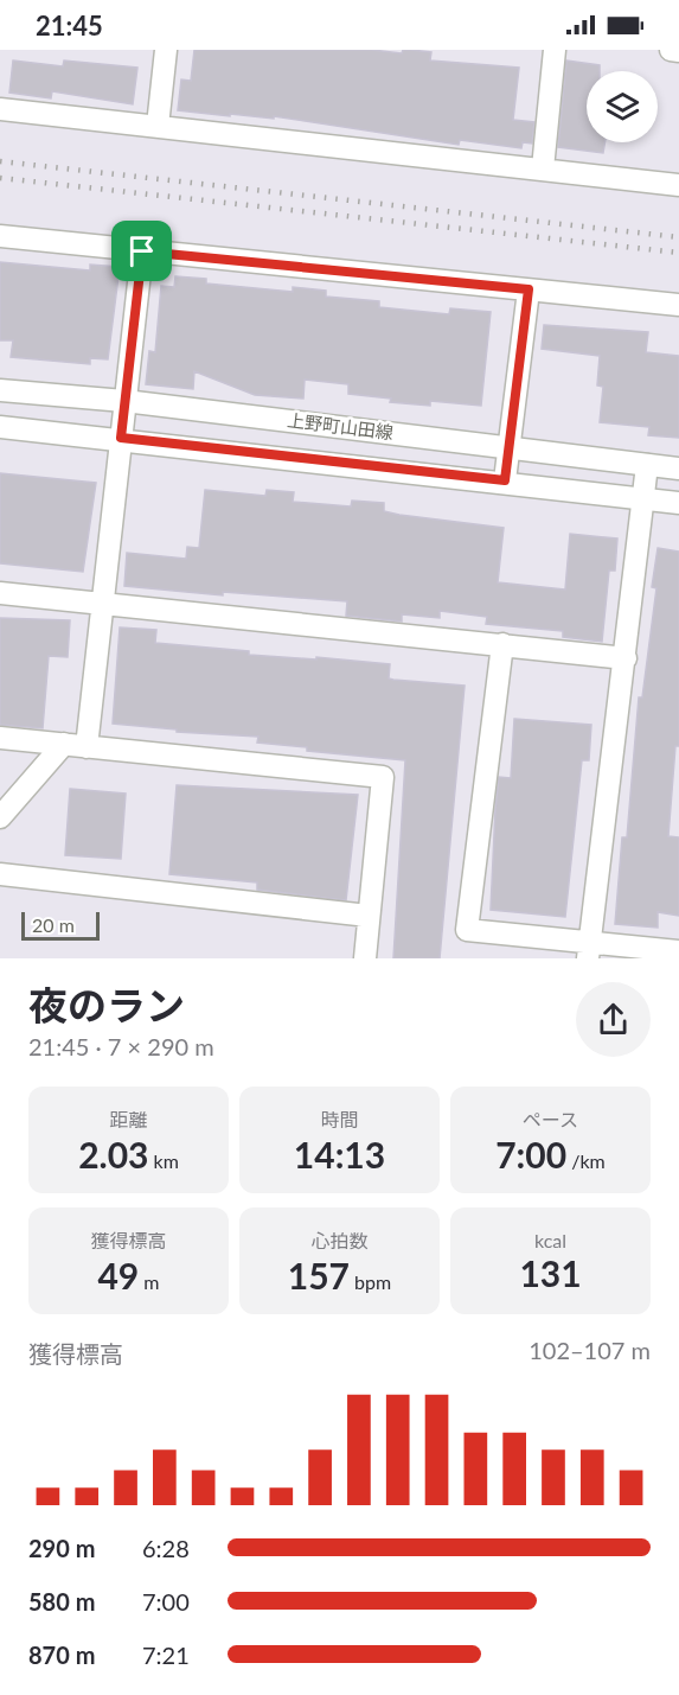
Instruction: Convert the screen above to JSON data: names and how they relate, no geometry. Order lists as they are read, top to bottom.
{
  "streets": {
    "street": ["上野町山田線"]
  },
  "scale_bar": "20 m",
  "page": {
    "status": "21:45",
    "scale": "20 m",
    "heading": ["夜のラン", "21:45 · 7 × 290 m"],
    "stats": [
      ["距離", "2.03 km"],
      ["時間", "14:13"],
      ["ペース", "7:00 /km"],
      ["獲得標高", "49 m"],
      ["心拍数", "157 bpm"],
      ["kcal", "131"]
    ],
    "chart": ["獲得標高", "102–107 m"],
    "list": [
      {
        "name": "290 m",
        "note": "6:28"
      },
      {
        "name": "580 m",
        "note": "7:00"
      },
      {
        "name": "870 m",
        "note": "7:21"
      }
    ]
  }
}
